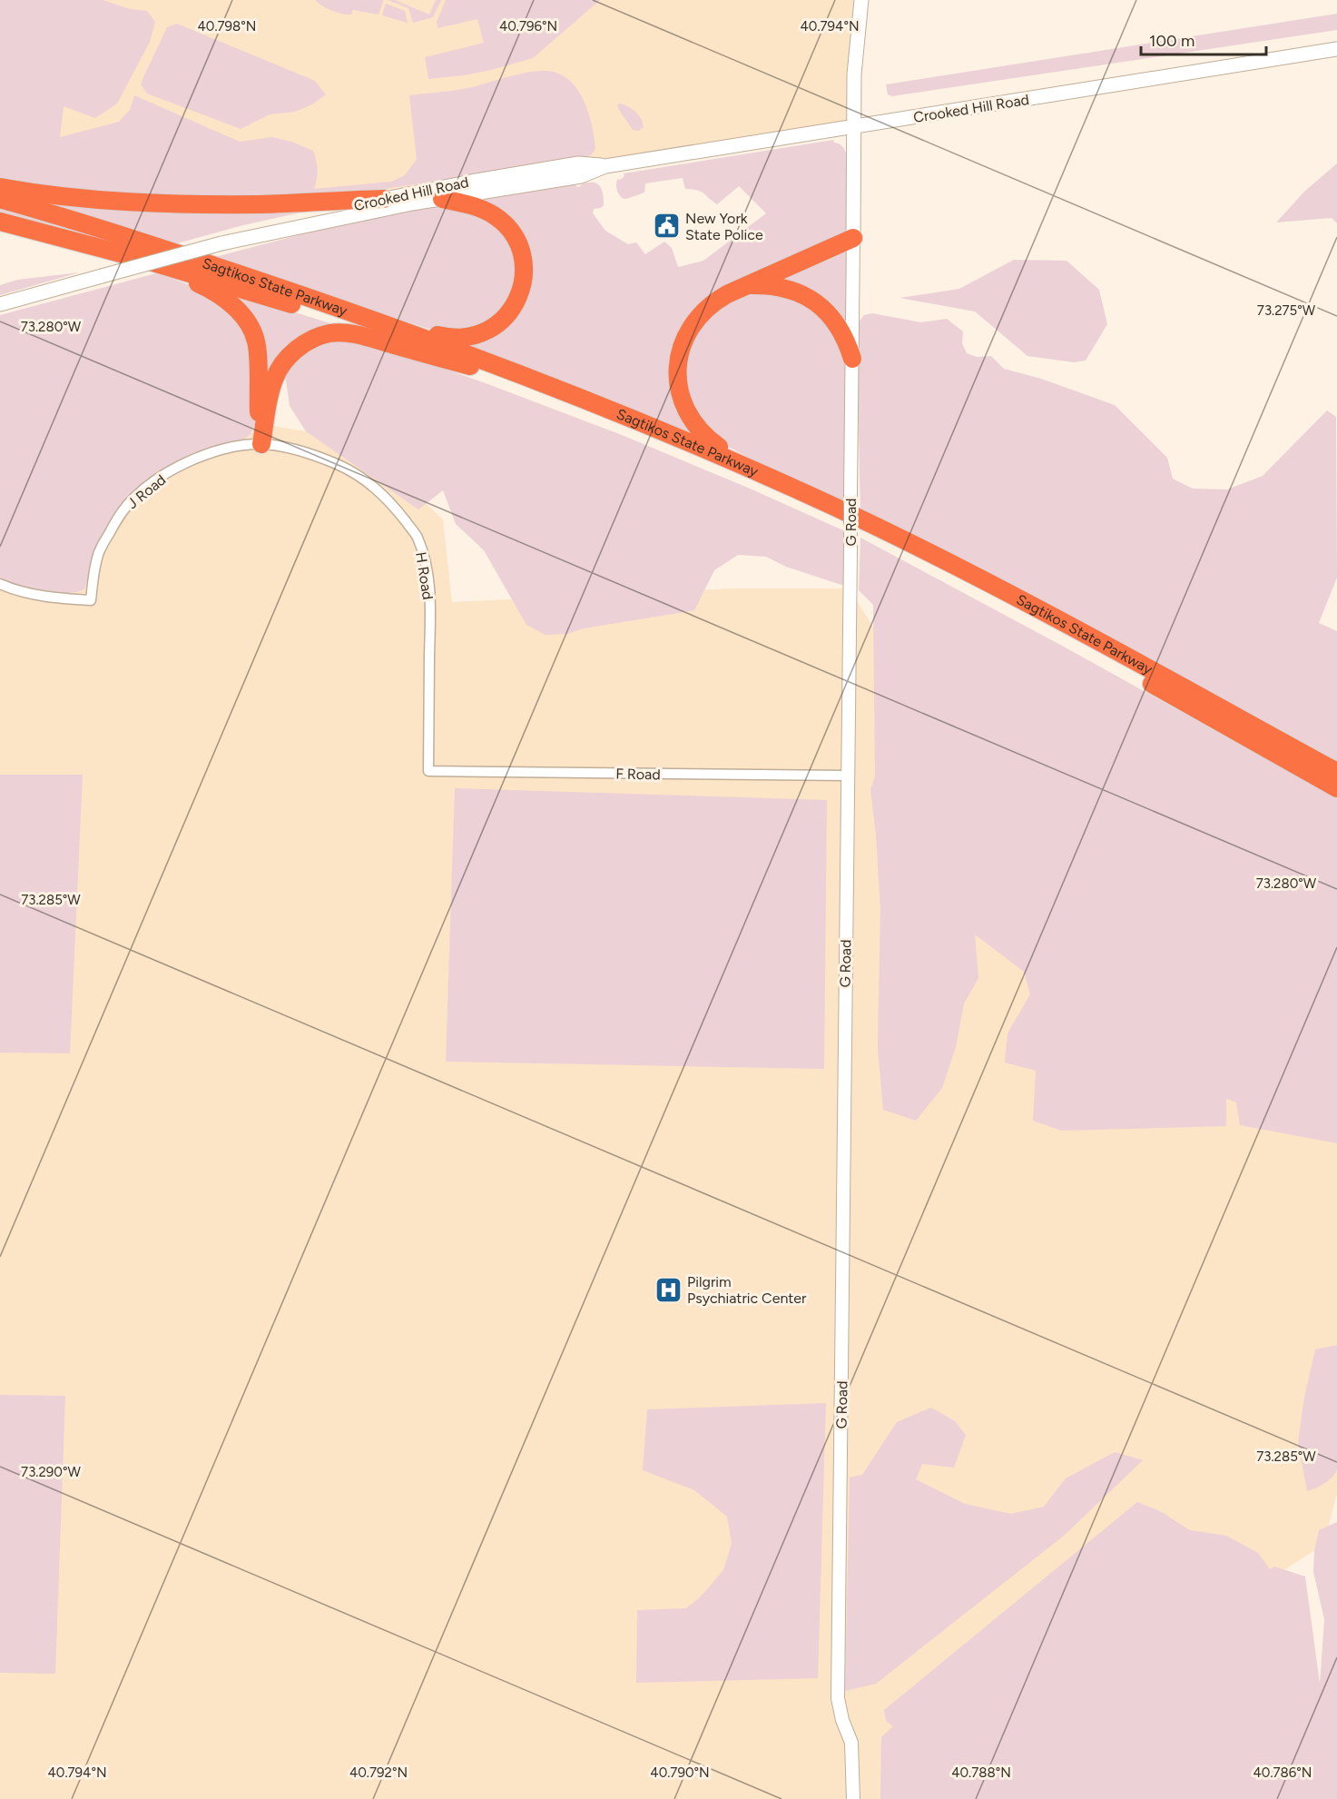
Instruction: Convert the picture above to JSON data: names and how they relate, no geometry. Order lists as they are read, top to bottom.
{
  "streets": {
    "highway": ["Sagtikos State Parkway"],
    "main road": ["Crooked Hill Road", "G Road"],
    "street": ["J Road", "H Road", "F Road"]
  },
  "crossings": [
    ["Crooked Hill Road", "Sagtikos State Parkway"],
    ["Crooked Hill Road", "G Road"],
    ["J Road", "H Road"],
    ["G Road", "F Road"],
    ["H Road", "F Road"]
  ],
  "places": {
    "public building": ["New York State Police"],
    "hospital": ["Pilgrim Psychiatric Center"]
  },
  "scale_bar": "100 m",
  "coordinates": [
    "40.794°N",
    "40.798°N",
    "40.796°N",
    "73.275°W",
    "73.280°W",
    "73.285°W",
    "73.290°W",
    "40.792°N",
    "40.790°N",
    "40.788°N",
    "40.786°N"
  ]
}
